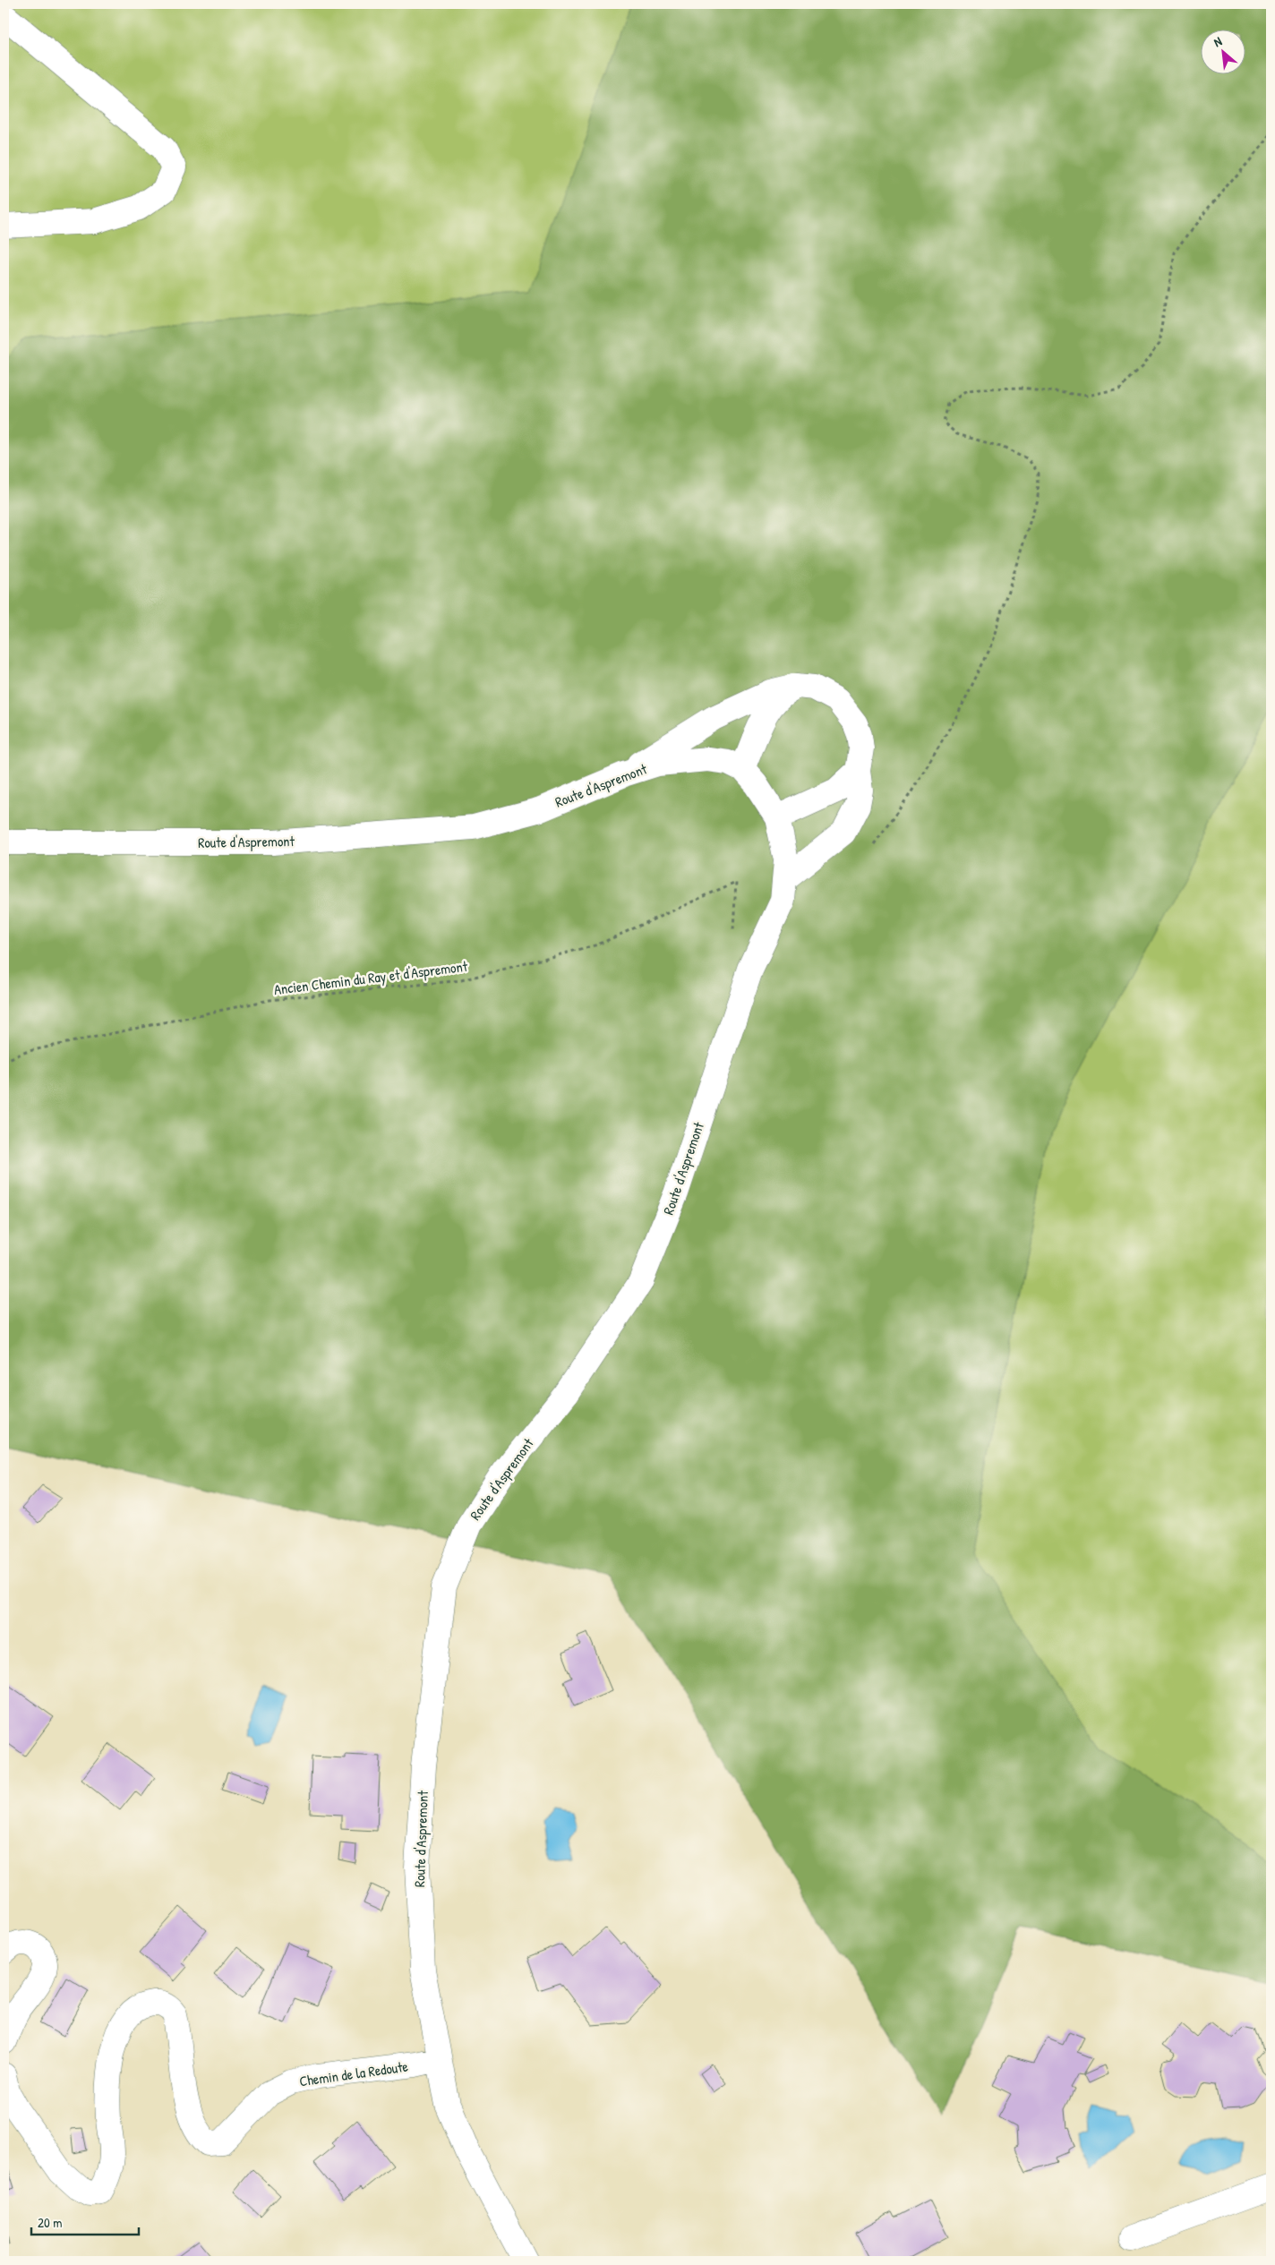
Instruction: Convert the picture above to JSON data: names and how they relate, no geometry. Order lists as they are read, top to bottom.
{
  "streets": {
    "street": ["Route d'Aspremont", "Chemin de la Redoute"],
    "path": ["Ancien Chemin du Ray et d'Aspremont"]
  },
  "crossings": [
    ["Route d'Aspremont", "Chemin de la Redoute"]
  ],
  "scale_bar": "20 m",
  "north": "top left"
}
